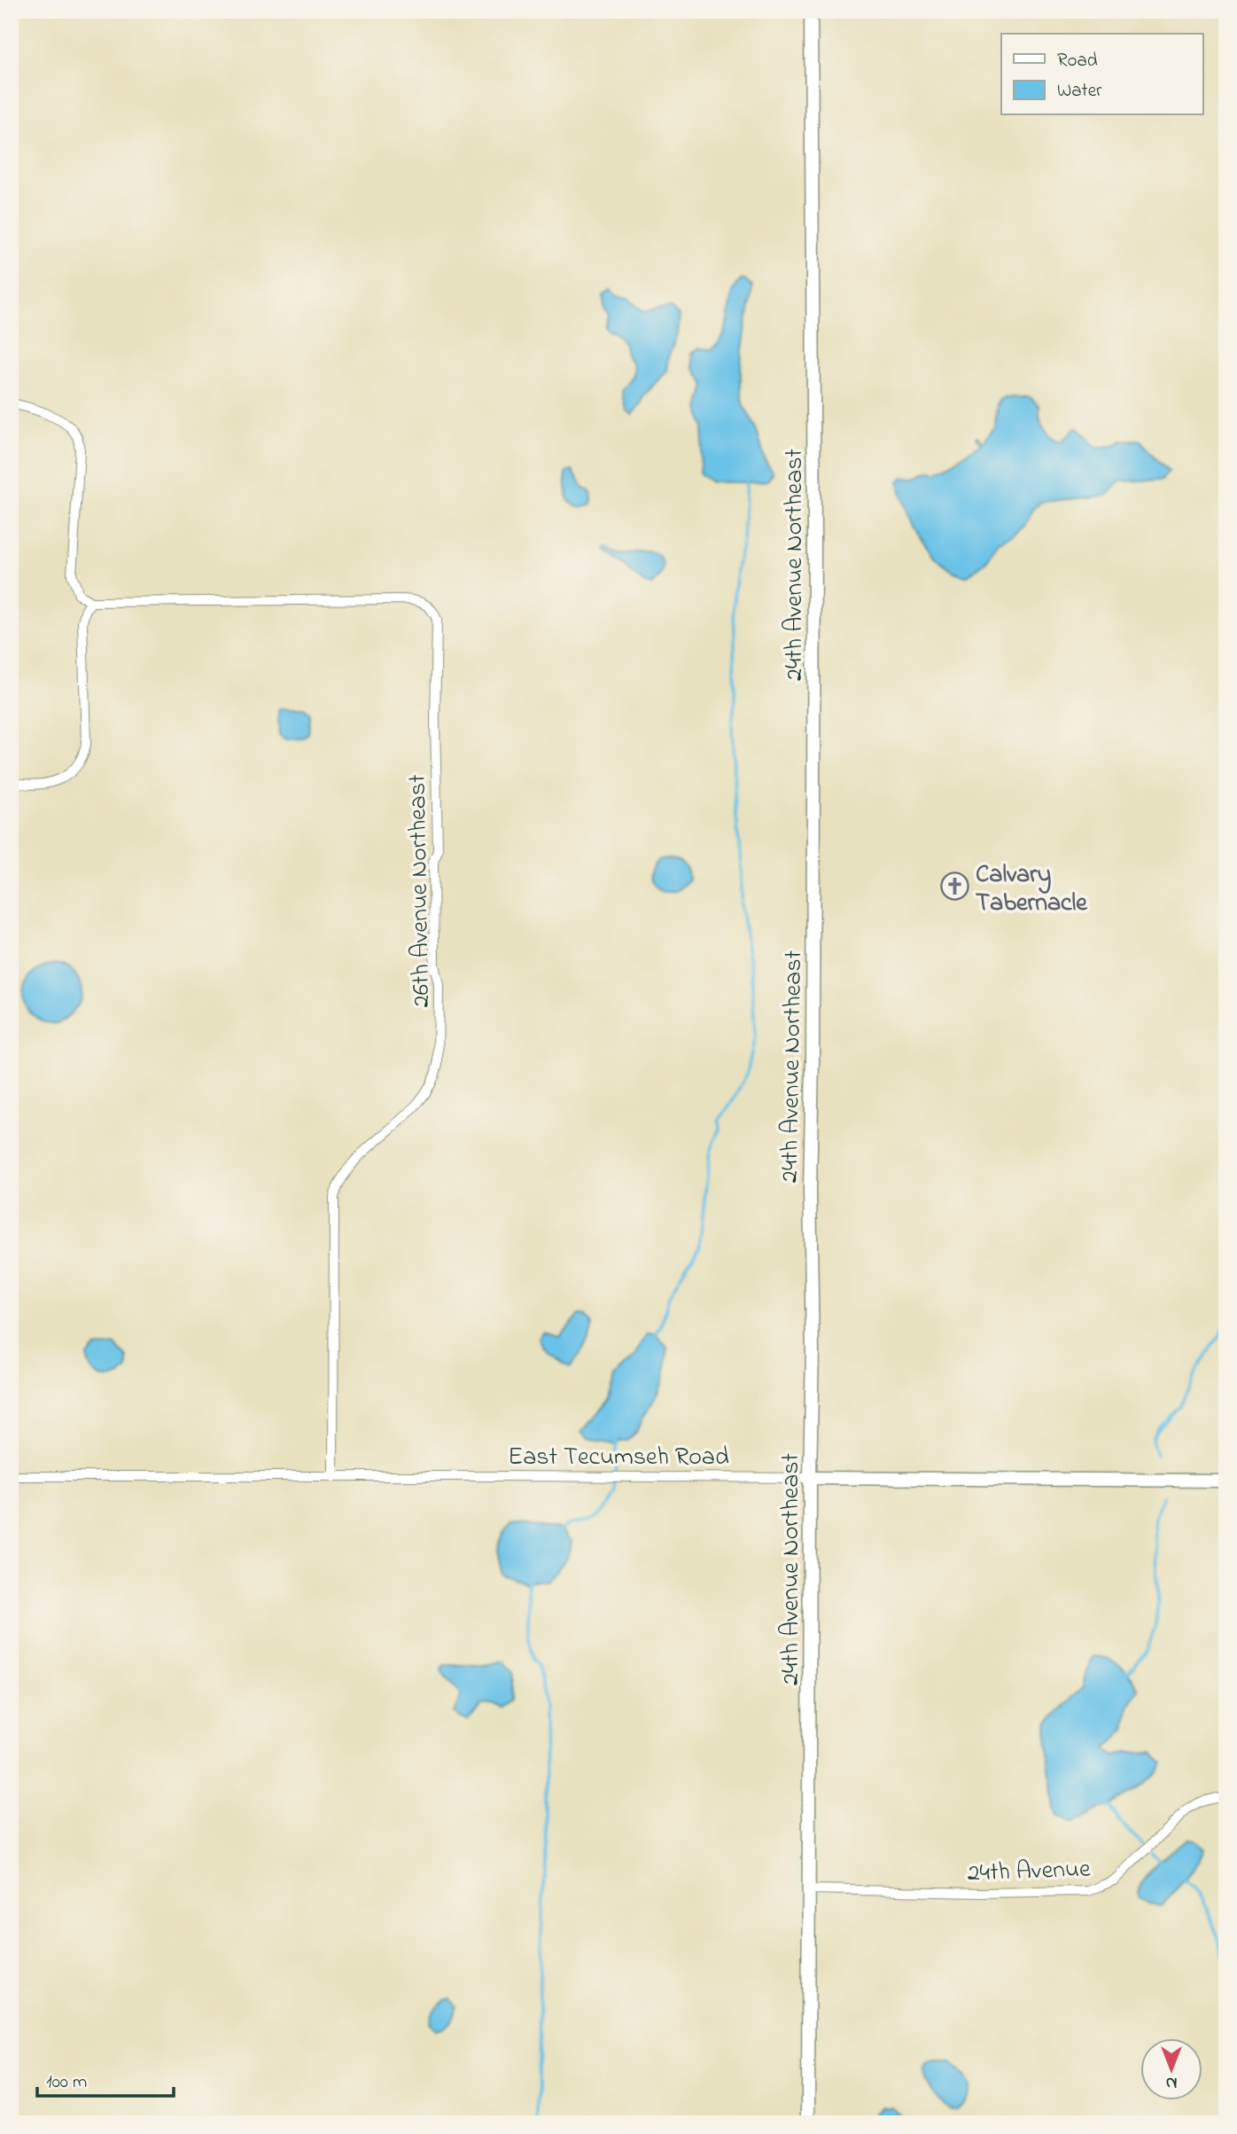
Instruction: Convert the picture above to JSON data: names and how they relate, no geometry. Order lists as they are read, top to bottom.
{
  "streets": {
    "street": [
      "24th Avenue Northeast",
      "26th Avenue Northeast",
      "East Tecumseh Road",
      "24th Avenue"
    ]
  },
  "crossings": [
    ["24th Avenue Northeast", "East Tecumseh Road"],
    ["24th Avenue Northeast", "24th Avenue"],
    ["26th Avenue Northeast", "East Tecumseh Road"]
  ],
  "places": {
    "church": ["Calvary Tabernacle"]
  },
  "legend": ["Road", "Water"],
  "scale_bar": "100 m",
  "north": "bottom"
}
